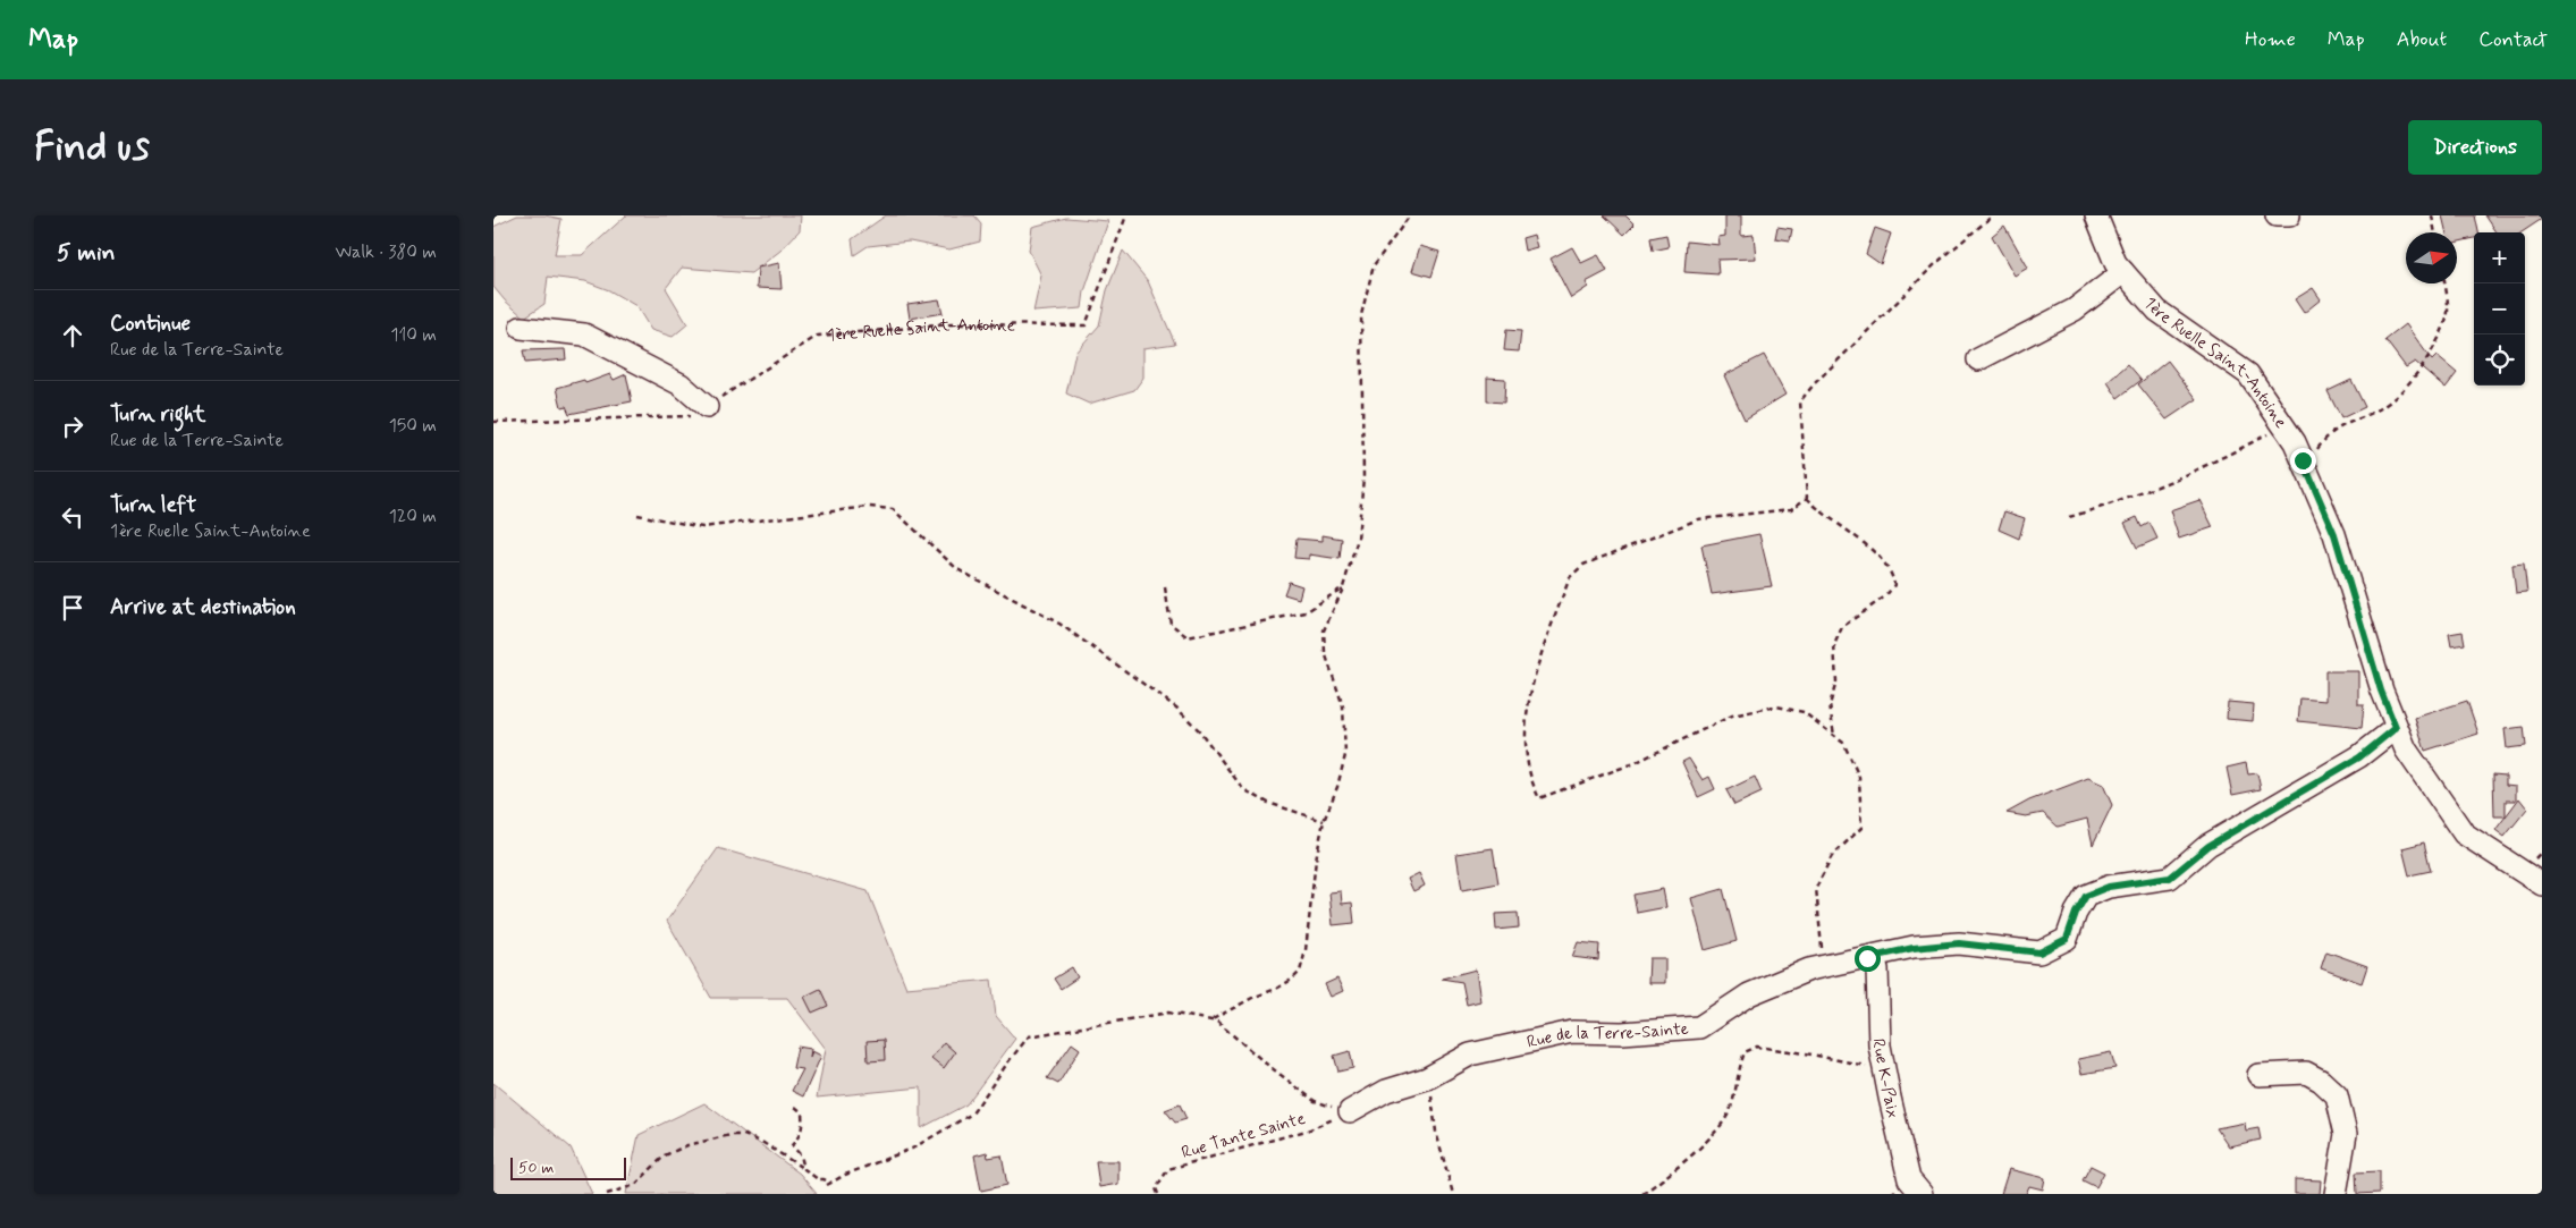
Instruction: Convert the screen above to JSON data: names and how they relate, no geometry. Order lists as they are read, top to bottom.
{
  "streets": {
    "street": ["1ère Ruelle Saint-Antoine", "Rue de la Terre-Sainte", "Rue K-Paix"],
    "path": ["Rue Tante Sainte"]
  },
  "crossings": [
    ["1ère Ruelle Saint-Antoine", "Rue de la Terre-Sainte"],
    ["Rue de la Terre-Sainte", "Rue K-Paix"],
    ["Rue de la Terre-Sainte", "Rue Tante Sainte"]
  ],
  "scale_bar": "50 m",
  "north": "right",
  "page": {
    "header": "Map",
    "nav": [
      "Home",
      "Map",
      "About",
      "Contact"
    ],
    "buttons": "Directions",
    "title": "Find us",
    "heading": ["5 min", "Walk · 380 m"],
    "map_buttons": ["+", "−"],
    "list": [
      ["Continue", "Rue de la Terre-Sainte", "110 m"],
      ["Turn right", "Rue de la Terre-Sainte", "150 m"],
      ["Turn left", "1ère Ruelle Saint-Antoine", "120 m"],
      "Arrive at destination"
    ],
    "scale": "50 m"
  }
}
